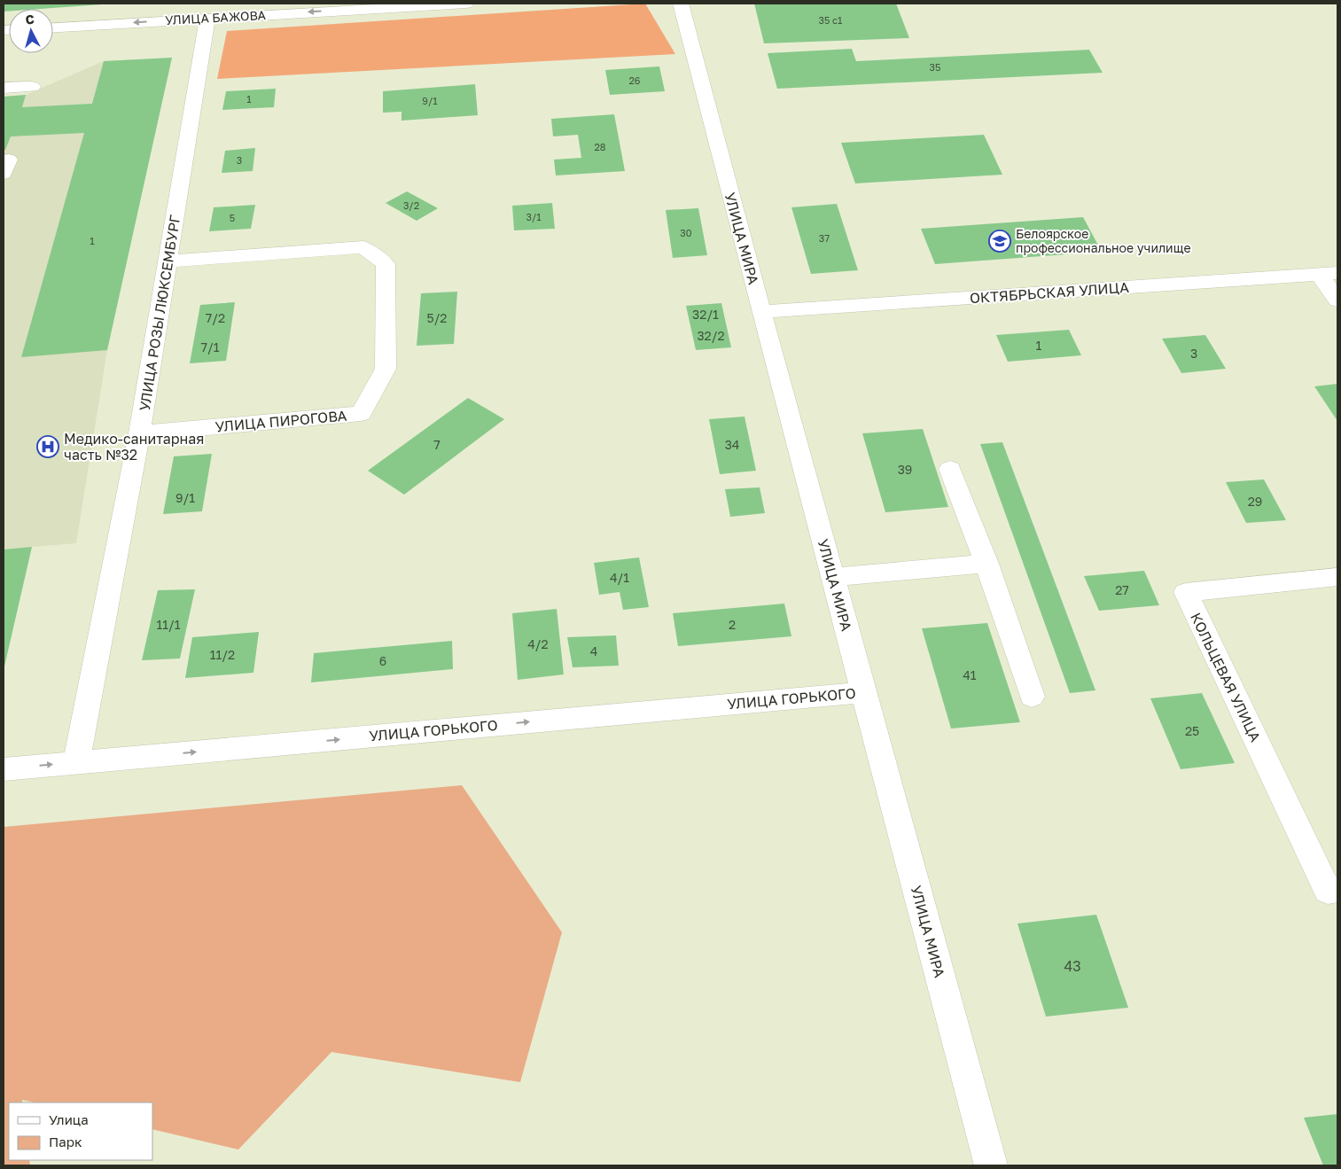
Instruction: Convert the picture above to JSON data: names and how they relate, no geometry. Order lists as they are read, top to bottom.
{
  "streets": {
    "street": [
      "УЛИЦА БАЖОВА",
      "УЛИЦА МИРА",
      "ОКТЯБРЬСКАЯ УЛИЦА",
      "УЛИЦА РОЗЫ ЛЮКСЕМБУРГ",
      "УЛИЦА ПИРОГОВА",
      "КОЛЬЦЕВАЯ УЛИЦА",
      "УЛИЦА ГОРЬКОГО"
    ]
  },
  "crossings": [
    ["УЛИЦА БАЖОВА", "УЛИЦА РОЗЫ ЛЮКСЕМБУРГ"],
    ["УЛИЦА МИРА", "ОКТЯБРЬСКАЯ УЛИЦА"],
    ["УЛИЦА МИРА", "УЛИЦА ГОРЬКОГО"],
    ["УЛИЦА РОЗЫ ЛЮКСЕМБУРГ", "УЛИЦА ПИРОГОВА"],
    ["УЛИЦА РОЗЫ ЛЮКСЕМБУРГ", "УЛИЦА ГОРЬКОГО"]
  ],
  "one_way": ["УЛИЦА БАЖОВА", "УЛИЦА ГОРЬКОГО"],
  "places": {
    "school or university": ["Белоярское профессиональное училище"],
    "hospital": ["Медико-санитарная часть №32"]
  },
  "house_numbers": [
    "35 с1",
    "35",
    "26",
    "1",
    "9/1",
    "28",
    "3",
    "3/2",
    "3/1",
    "5",
    "30",
    "37",
    "1",
    "32/1",
    "7/2",
    "5/2",
    "32/2",
    "1",
    "7/1",
    "3",
    "7",
    "34",
    "39",
    "9/1",
    "29",
    "4/1",
    "27",
    "11/1",
    "2",
    "4/2",
    "4",
    "11/2",
    "6",
    "41",
    "25",
    "43"
  ],
  "legend": ["Улица", "Парк"],
  "north": "top"
}
